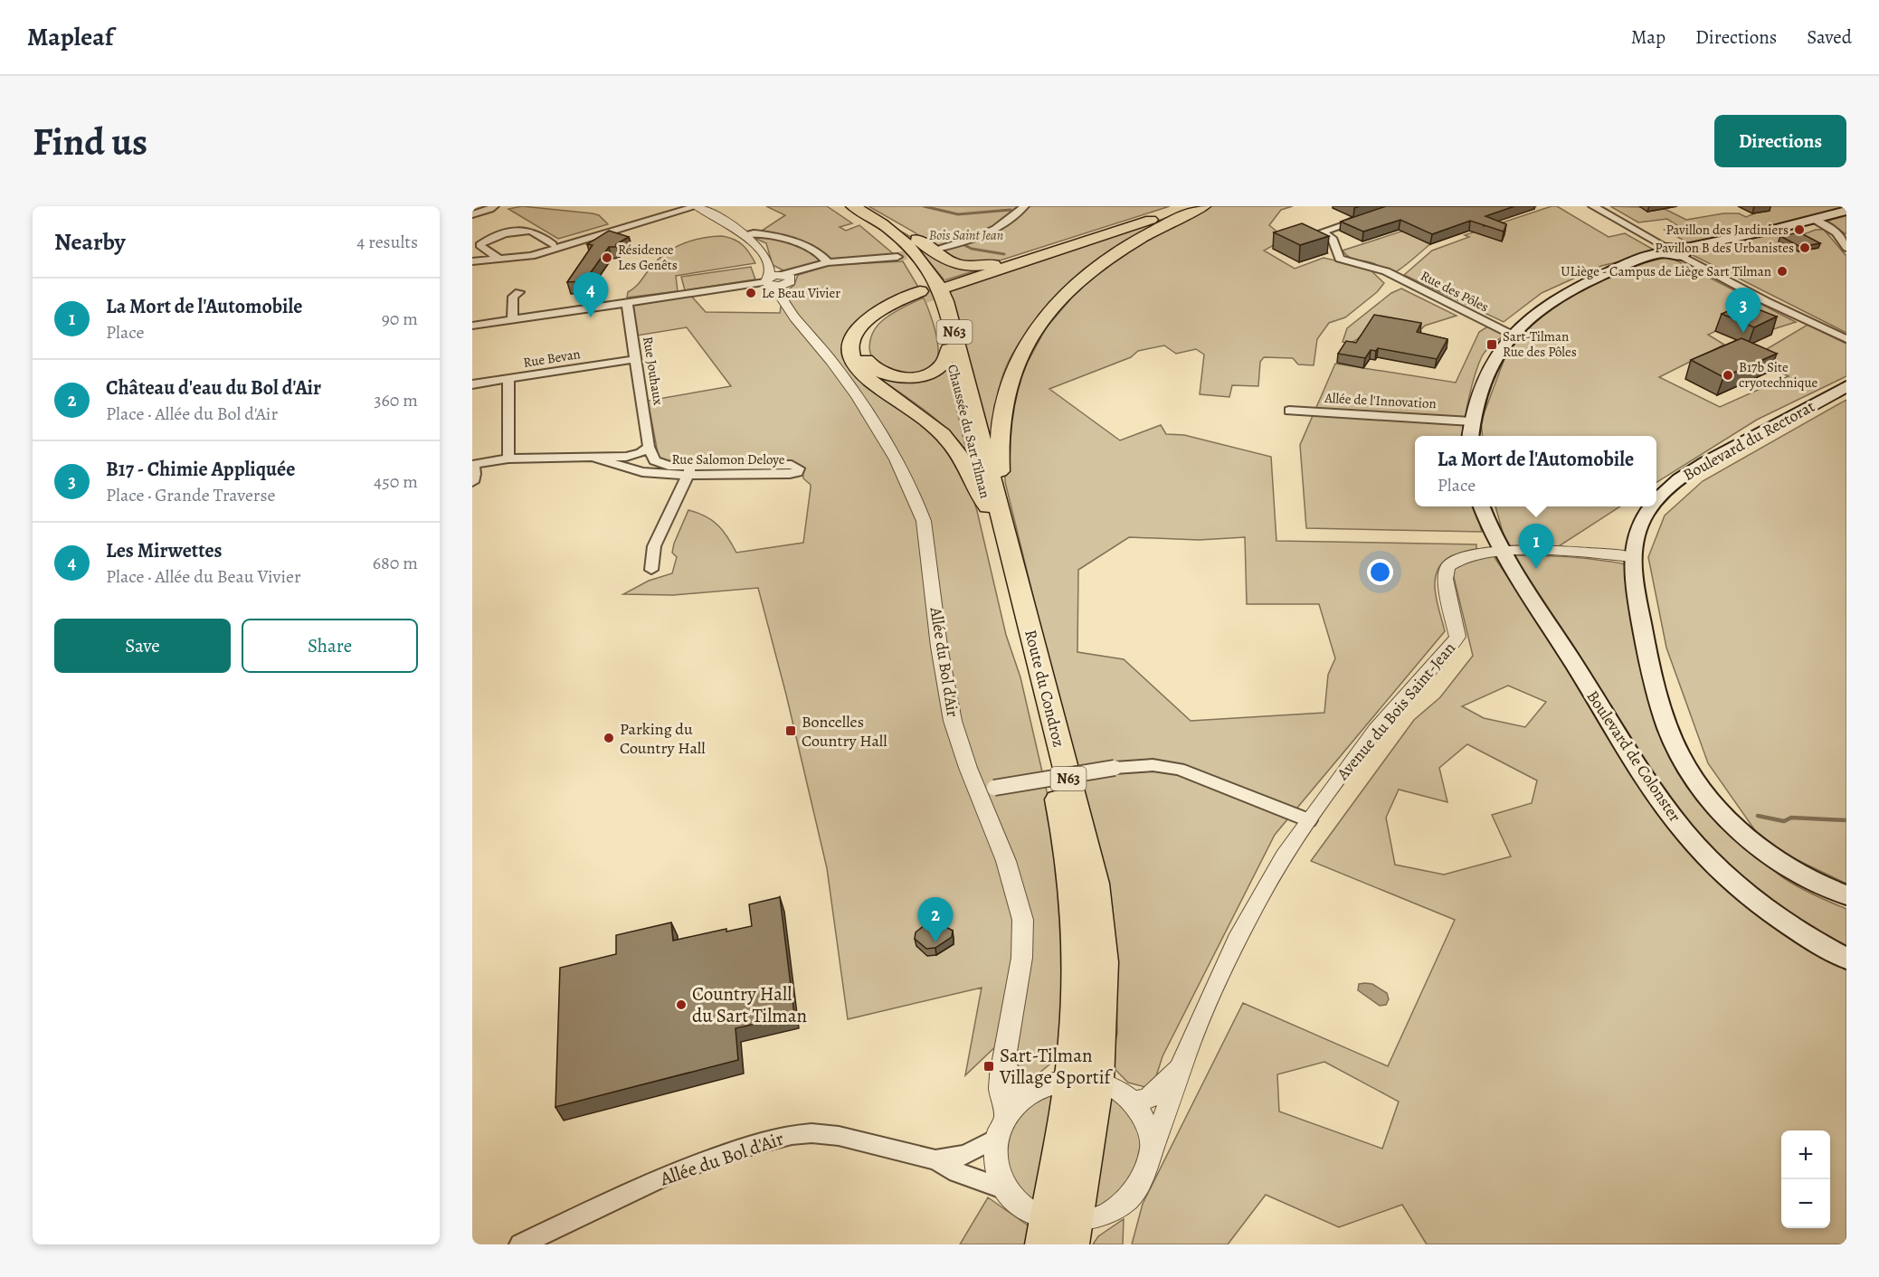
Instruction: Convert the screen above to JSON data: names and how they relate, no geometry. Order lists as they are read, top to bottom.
{
  "streets": {
    "highway": ["N63", "Chaussée du Sart Tilman", "Route du Condroz"],
    "main road": ["Boulevard du Rectorat", "Boulevard de Colonster"],
    "street": [
      "Rue des Pôles",
      "Rue Bevan",
      "Rue Jouhaux",
      "Allée de l'Innovation",
      "Rue Salomon Deloye",
      "Allée du Bol d'Air",
      "Avenue du Bois Saint-Jean"
    ]
  },
  "crossings": [
    ["Rue Bevan", "Rue Jouhaux"],
    ["Rue Jouhaux", "Rue Salomon Deloye"],
    ["Chaussée du Sart Tilman", "Route du Condroz"],
    ["Boulevard du Rectorat", "Avenue du Bois Saint-Jean"],
    ["Allée du Bol d'Air", "Route du Condroz"],
    ["Allée du Bol d'Air", "Avenue du Bois Saint-Jean"],
    ["Route du Condroz", "Avenue du Bois Saint-Jean"],
    ["Avenue du Bois Saint-Jean", "Boulevard de Colonster"]
  ],
  "parks": ["Bois Saint Jean"],
  "places": {
    "other": [
      "Pavillon des Jardiniers",
      "Pavillon B des Urbanistes",
      "Résidence Les Genêts",
      "ULiège - Campus de Liège Sart Tilman",
      "Le Beau Vivier",
      "B17b Site cryotechnique",
      "Parking du Country Hall",
      "Country Hall du Sart Tilman"
    ],
    "transit": ["Sart-Tilman Rue des Pôles", "Boncelles Country Hall", "Sart-Tilman Village Sportif"]
  },
  "page": {
    "header": "Mapleaf",
    "nav": ["Map", "Directions", "Saved"],
    "buttons": [
      "Directions",
      ["Save", "Share"]
    ],
    "title": "Find us",
    "heading": ["Nearby", "4 results"],
    "pins": [
      "4",
      "3",
      "1",
      "2"
    ],
    "list": [
      {
        "mark": "1",
        "name": "La Mort de l'Automobile",
        "note": "Place",
        "value": "90 m"
      },
      {
        "mark": "2",
        "name": "Château d'eau du Bol d'Air",
        "note": "Place · Allée du Bol d'Air",
        "value": "360 m"
      },
      {
        "mark": "3",
        "name": "B17 - Chimie Appliquée",
        "note": "Place · Grande Traverse",
        "value": "450 m"
      },
      {
        "mark": "4",
        "name": "Les Mirwettes",
        "note": "Place · Allée du Beau Vivier",
        "value": "680 m"
      }
    ],
    "popup": ["La Mort de l'Automobile", "Place"],
    "map_buttons": ["+", "−"]
  }
}
